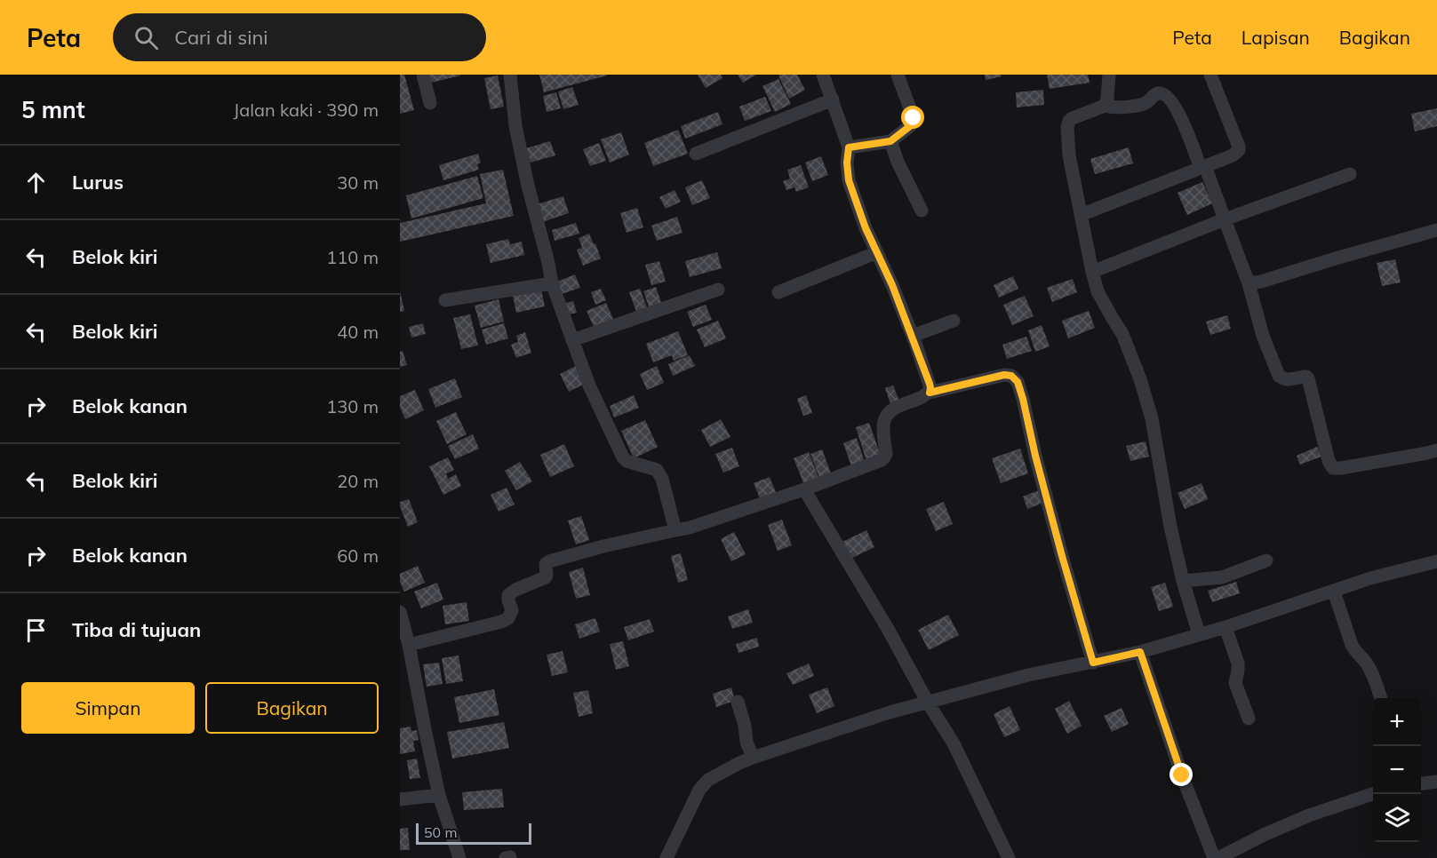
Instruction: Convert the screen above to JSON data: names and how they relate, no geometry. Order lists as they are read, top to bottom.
{
  "scale_bar": "50 m",
  "page": {
    "header": "Peta",
    "search": "Cari di sini",
    "nav": ["Peta", "Lapisan", "Bagikan"],
    "heading": ["5 mnt", "Jalan kaki · 390 m"],
    "list": [
      ["Lurus", "30 m"],
      ["Belok kiri", "110 m"],
      ["Belok kiri", "40 m"],
      ["Belok kanan", "130 m"],
      ["Belok kiri", "20 m"],
      ["Belok kanan", "60 m"],
      "Tiba di tujuan"
    ],
    "buttons": ["Simpan", "Bagikan"],
    "map_buttons": ["+", "−"],
    "scale": "50 m"
  }
}
